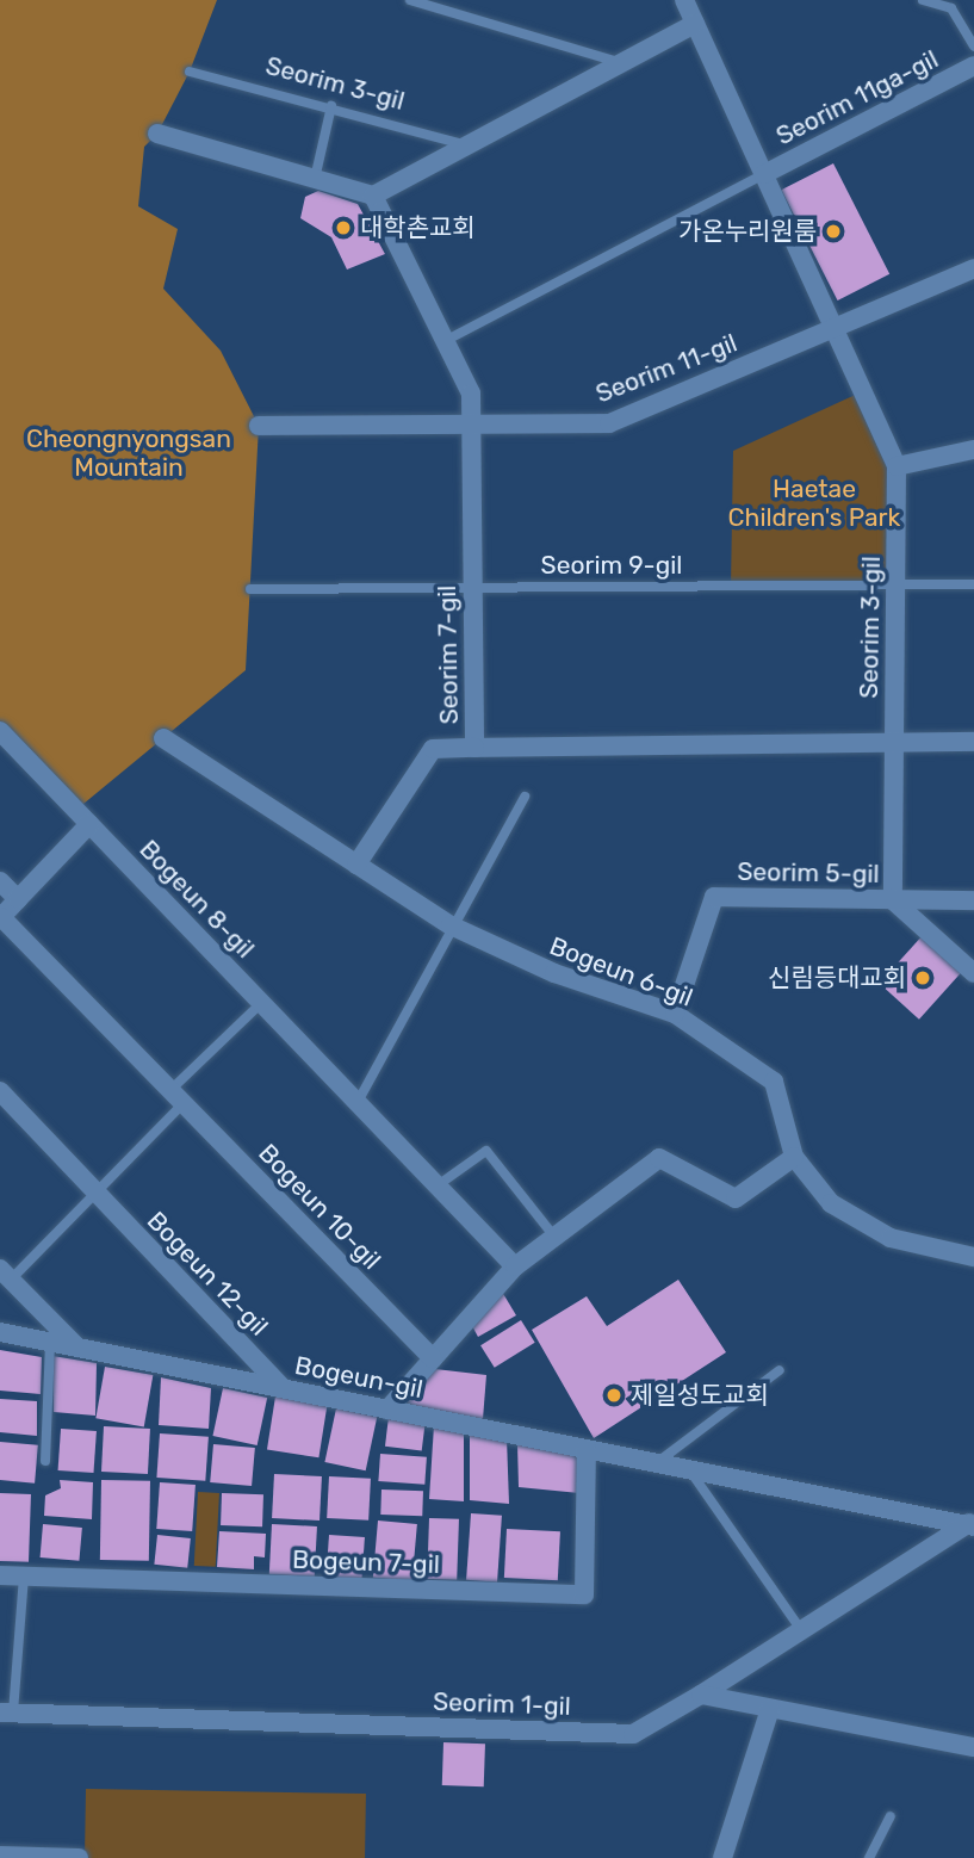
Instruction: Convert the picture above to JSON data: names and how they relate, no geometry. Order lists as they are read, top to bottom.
{
  "streets": {
    "street": [
      "Seorim 3-gil",
      "Seorim 11ga-gil",
      "Seorim 11-gil",
      "Seorim 7-gil",
      "Seorim 5-gil",
      "Bogeun 8-gil",
      "Bogeun 6-gil",
      "Bogeun 10-gil",
      "Bogeun 12-gil",
      "Bogeun-gil",
      "Bogeun 7-gil",
      "Seorim 1-gil"
    ],
    "lane": ["Seorim 9-gil"]
  },
  "crossings": [
    ["Seorim 3-gil", "Seorim 11ga-gil"],
    ["Seorim 3-gil", "Seorim 11-gil"],
    ["Seorim 3-gil", "Seorim 9-gil"],
    ["Seorim 3-gil", "Seorim 7-gil"],
    ["Seorim 3-gil", "Seorim 5-gil"],
    ["Seorim 11-gil", "Seorim 7-gil"],
    ["Seorim 9-gil", "Seorim 7-gil"],
    ["Seorim 5-gil", "Bogeun 6-gil"],
    ["Bogeun 8-gil", "Bogeun 10-gil"],
    ["Bogeun 12-gil", "Bogeun-gil"],
    ["Bogeun-gil", "Bogeun 7-gil"],
    ["Bogeun-gil", "Seorim 1-gil"],
    ["Bogeun 7-gil", "Seorim 1-gil"]
  ],
  "parks": ["Cheongnyongsan Mountain", "Haetae Children's Park"],
  "places": [
    "대학촌교회",
    "가온누리원룸",
    "신림등대교회",
    "제일성도교회"
  ]
}
